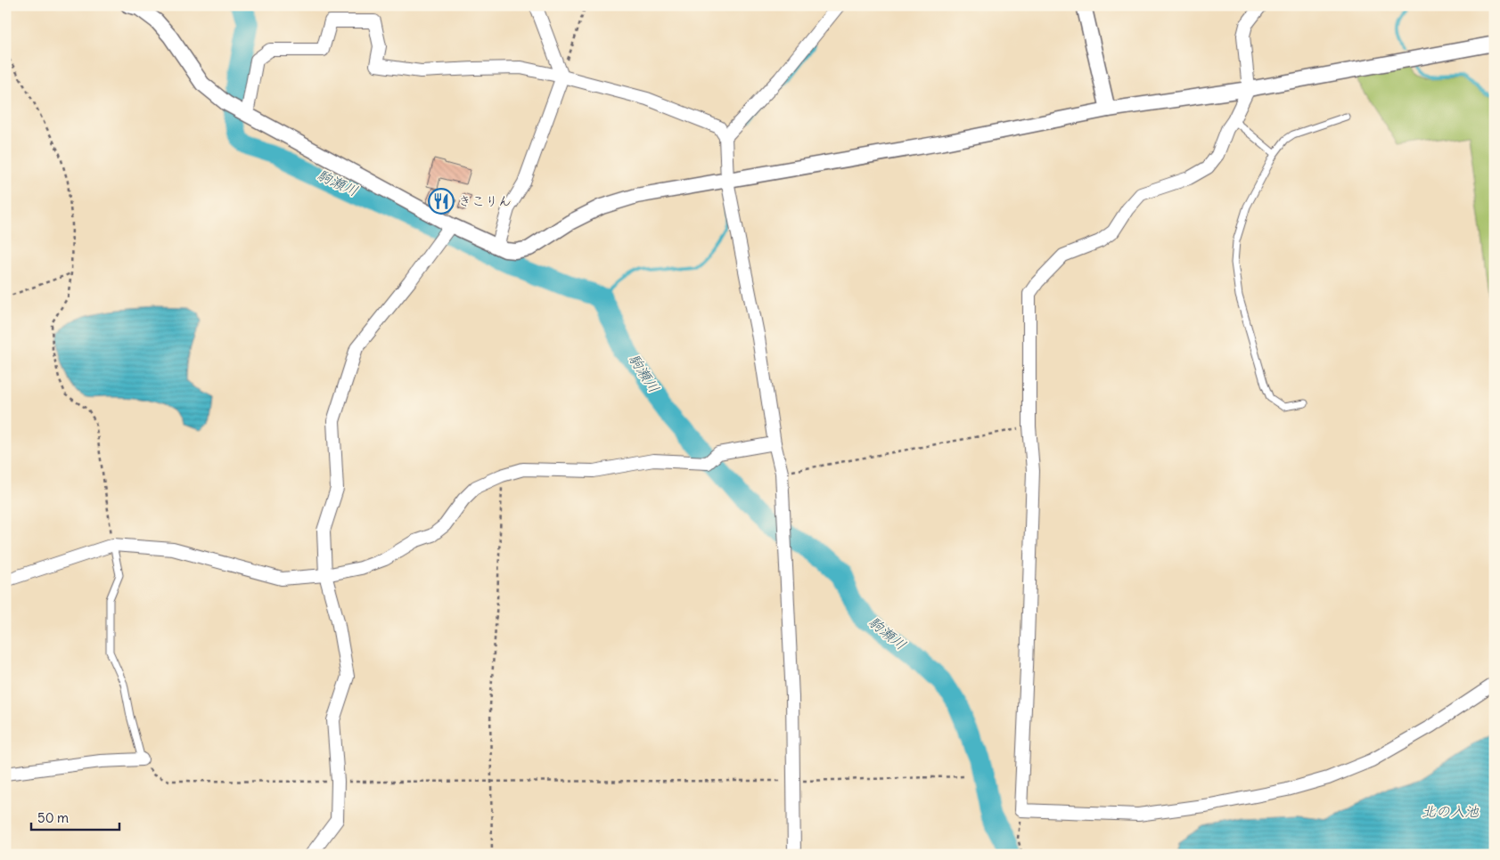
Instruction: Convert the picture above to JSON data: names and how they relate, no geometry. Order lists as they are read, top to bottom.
{
  "water": ["駒瀬川", "北の入池"],
  "places": {
    "restaurant": ["きこりん"]
  },
  "scale_bar": "50 m"
}
